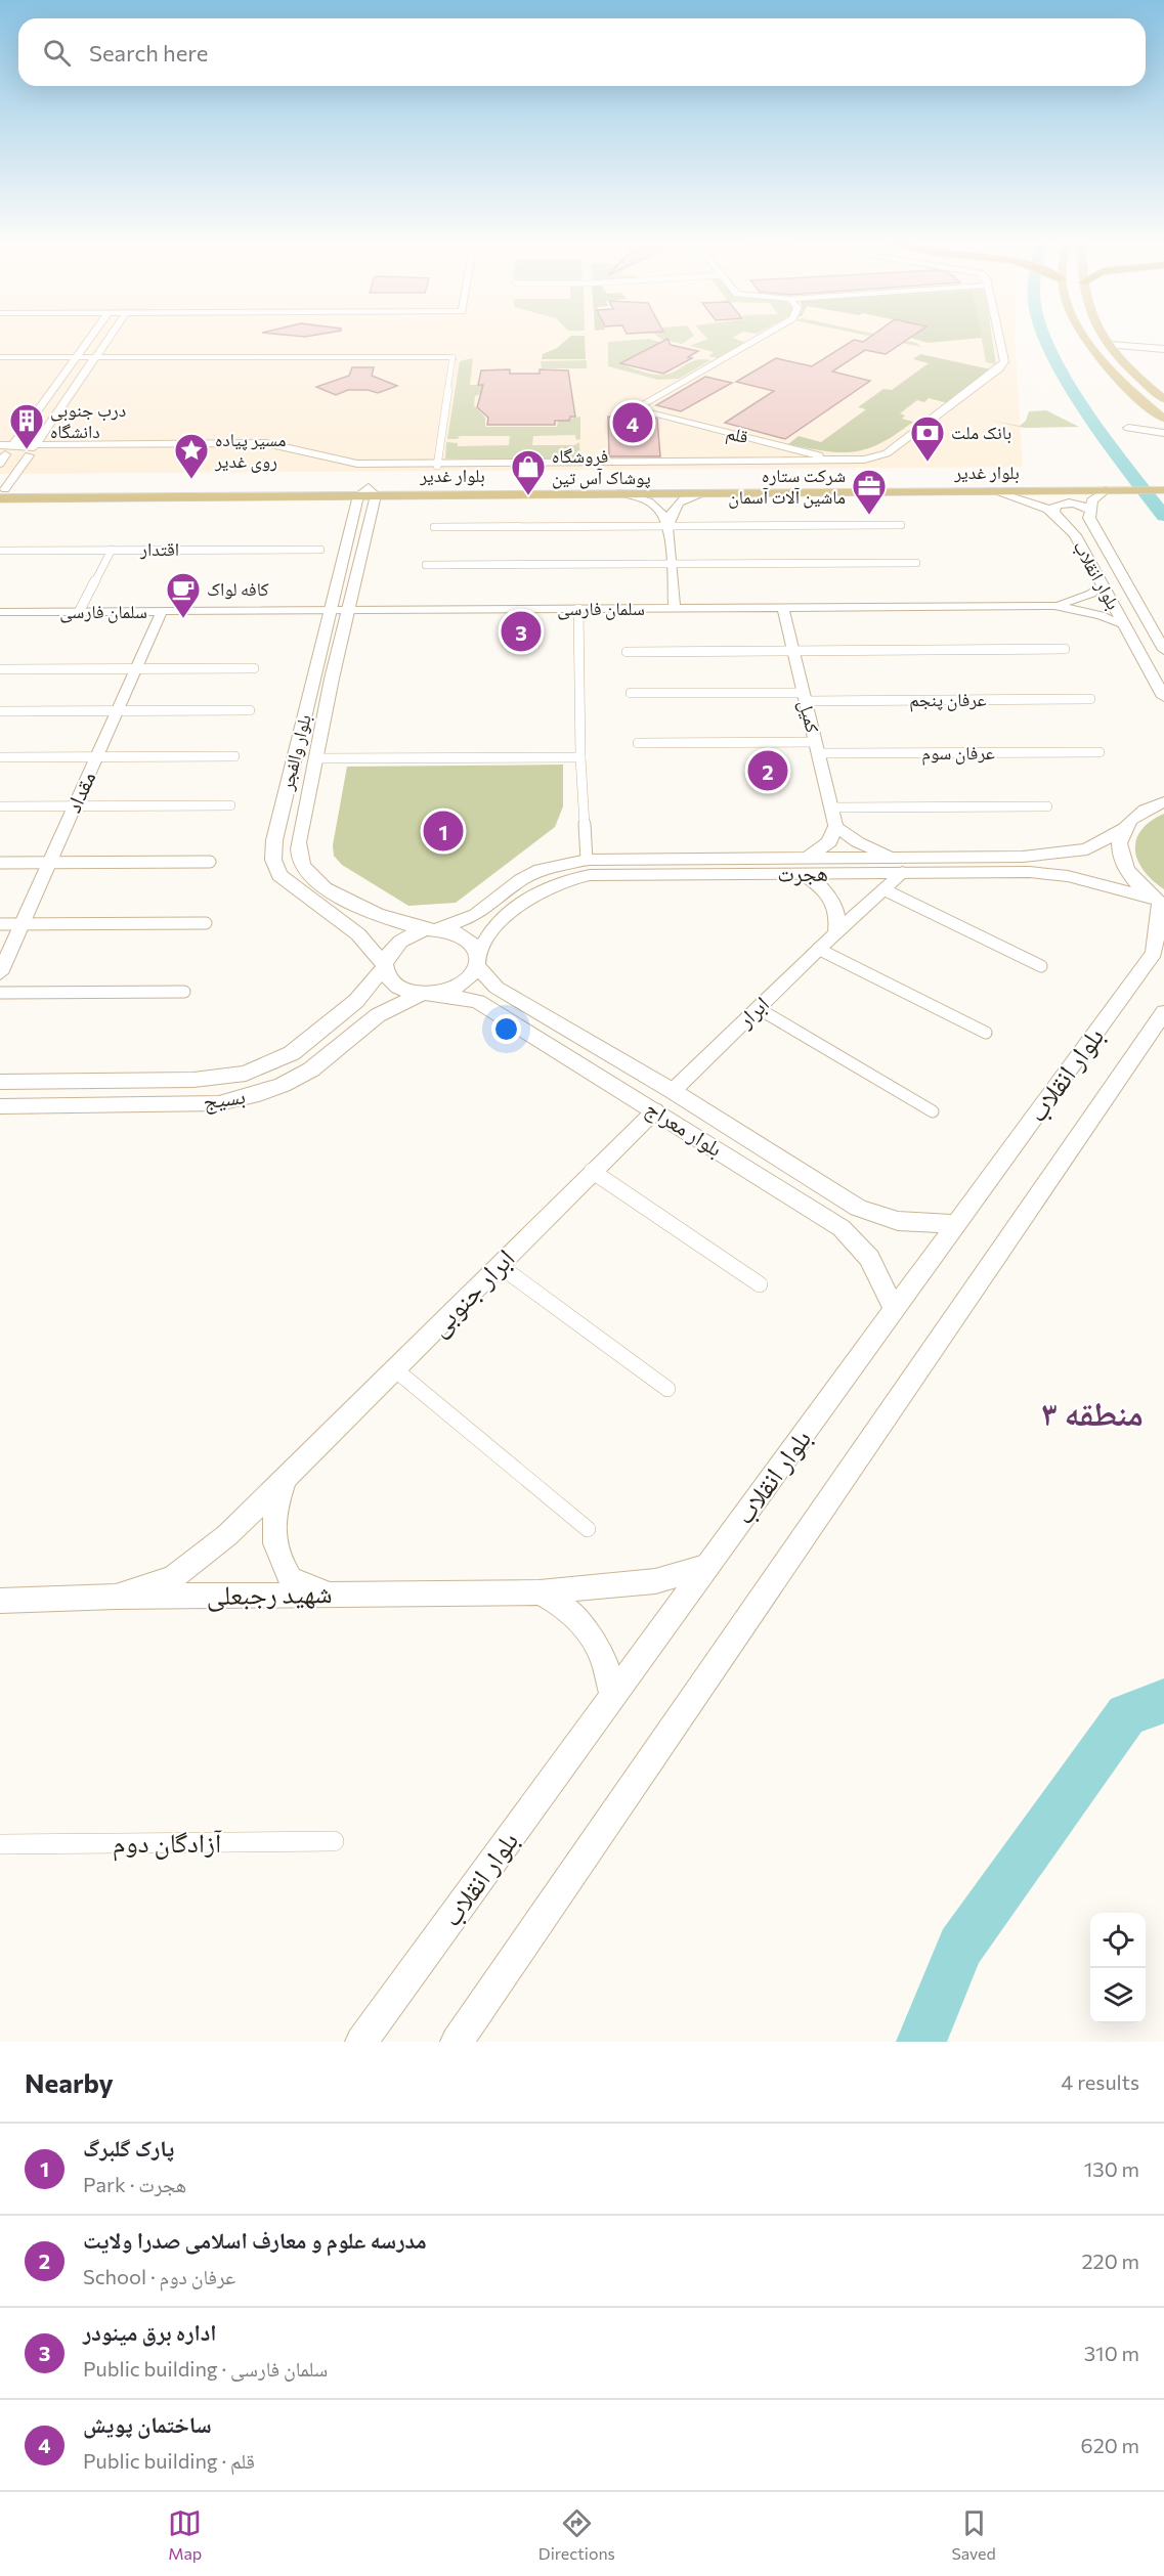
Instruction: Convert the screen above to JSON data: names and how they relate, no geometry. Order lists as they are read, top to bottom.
{
  "streets": {
    "main road": [
      "بلوار غدیر",
      "بلوار انقلاب",
      "بلوار والفجر",
      "هجرت",
      "بسیج",
      "بلوار معراج"
    ],
    "street": [
      "قلم",
      "اقتدار",
      "سلمان فارسی",
      "عرفان پنجم",
      "کمیل",
      "عرفان سوم",
      "مقداد",
      "ابرار",
      "ابرار جنوبی",
      "شهید رجبعلی",
      "آزادگان دوم"
    ]
  },
  "crossings": [
    ["بلوار غدیر", "بلوار انقلاب"],
    ["بلوار غدیر", "بلوار والفجر"],
    ["بلوار انقلاب", "سلمان فارسی"],
    ["بلوار انقلاب", "هجرت"],
    ["بلوار انقلاب", "بلوار معراج"],
    ["بلوار انقلاب", "شهید رجبعلی"],
    ["سلمان فارسی", "کمیل"],
    ["سلمان فارسی", "بلوار والفجر"],
    ["سلمان فارسی", "مقداد"],
    ["عرفان پنجم", "کمیل"],
    ["کمیل", "عرفان سوم"],
    ["بلوار والفجر", "هجرت"],
    ["بلوار والفجر", "بسیج"],
    ["بلوار والفجر", "بلوار معراج"],
    ["هجرت", "ابرار"],
    ["هجرت", "بسیج"],
    ["هجرت", "بلوار معراج"],
    ["ابرار", "بلوار معراج"],
    ["بسیج", "بلوار معراج"],
    ["بلوار معراج", "ابرار جنوبی"],
    ["ابرار جنوبی", "شهید رجبعلی"]
  ],
  "districts": ["منطقه ۳"],
  "places": {
    "building": ["درب جنوبی دانشگاه"],
    "bank": ["بانک ملت"],
    "place": ["مسیر پیاده روی غدیر"],
    "shop": ["فروشگاه پوشاک آس تین"],
    "office": ["شرکت ستاره ماشین آلات آسمان"],
    "cafe": ["کافه لواک"]
  },
  "page": {
    "search": "Search here",
    "pins": [
      "4",
      "3",
      "2",
      "1"
    ],
    "heading": ["Nearby", "4 results"],
    "list": [
      {
        "mark": "1",
        "name": "پارک گلبرگ",
        "note": "Park · هجرت",
        "value": "130 m"
      },
      {
        "mark": "2",
        "name": "مدرسه علوم و معارف اسلامی صدرا ولایت",
        "note": "School · عرفان دوم",
        "value": "220 m"
      },
      {
        "mark": "3",
        "name": "اداره برق مینودر",
        "note": "Public building · سلمان فارسی",
        "value": "310 m"
      },
      {
        "mark": "4",
        "name": "ساختمان پویش",
        "note": "Public building · قلم",
        "value": "620 m"
      }
    ],
    "nav": ["Map", "Directions", "Saved"]
  }
}
